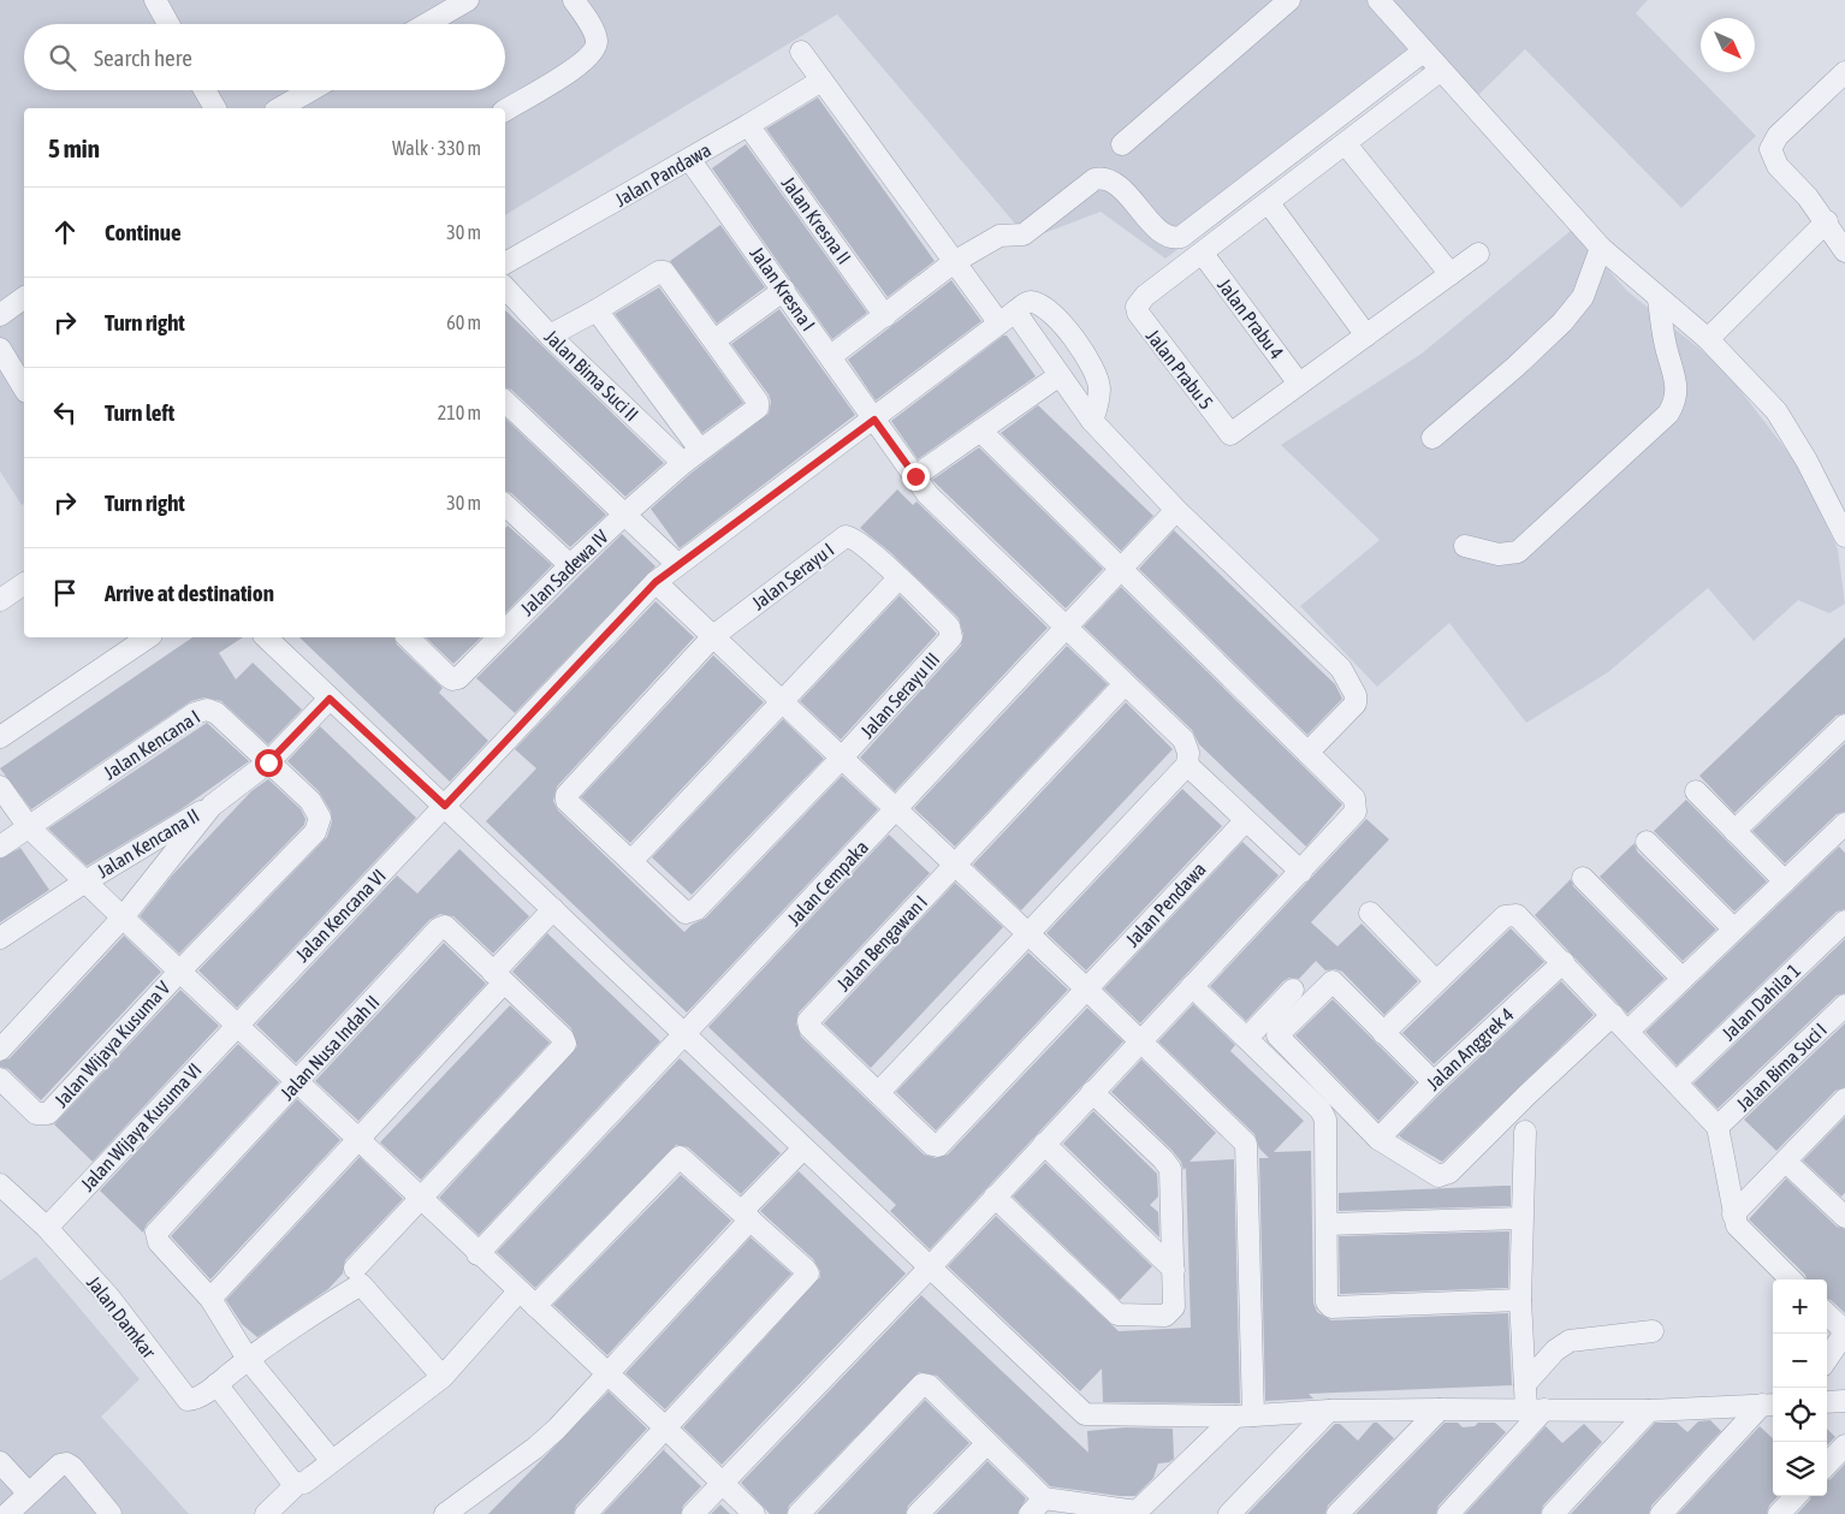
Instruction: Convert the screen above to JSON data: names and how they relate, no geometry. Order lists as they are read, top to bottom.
{
  "streets": {
    "street": [
      "Jalan Pandawa",
      "Jalan Kresna II",
      "Jalan Kresna I",
      "Jalan Prabu 4",
      "Jalan Prabu 5",
      "Jalan Bima Suci II",
      "Jalan Sadewa IV",
      "Jalan Serayu I",
      "Jalan Serayu III",
      "Jalan Kencana I",
      "Jalan Kencana II",
      "Jalan Cempaka",
      "Jalan Pendawa",
      "Jalan Kencana VI",
      "Jalan Bengawan I",
      "Jalan Dahila 1",
      "Jalan Wijaya Kusuma V",
      "Jalan Nusa Indah II",
      "Jalan Anggrek 4",
      "Jalan Bima Suci I",
      "Jalan Wijaya Kusuma VI",
      "Jalan Damkar"
    ]
  },
  "crossings": [
    ["Jalan Pandawa", "Jalan Kresna II"],
    ["Jalan Pandawa", "Jalan Kresna I"],
    ["Jalan Kresna I", "Jalan Cempaka"],
    ["Jalan Kresna I", "Jalan Kencana VI"],
    ["Jalan Kresna I", "Jalan Bengawan I"],
    ["Jalan Prabu 4", "Jalan Prabu 5"],
    ["Jalan Bima Suci II", "Jalan Sadewa IV"],
    ["Jalan Serayu I", "Jalan Serayu III"],
    ["Jalan Pendawa", "Jalan Bengawan I"],
    ["Jalan Kencana VI", "Jalan Wijaya Kusuma VI"],
    ["Jalan Wijaya Kusuma VI", "Jalan Damkar"]
  ],
  "north": "bottom right",
  "page": {
    "search": "Search here",
    "heading": ["5 min", "Walk · 330 m"],
    "list": [
      ["Continue", "30 m"],
      ["Turn right", "60 m"],
      ["Turn left", "210 m"],
      ["Turn right", "30 m"],
      "Arrive at destination"
    ],
    "map_buttons": ["+", "−"]
  }
}
